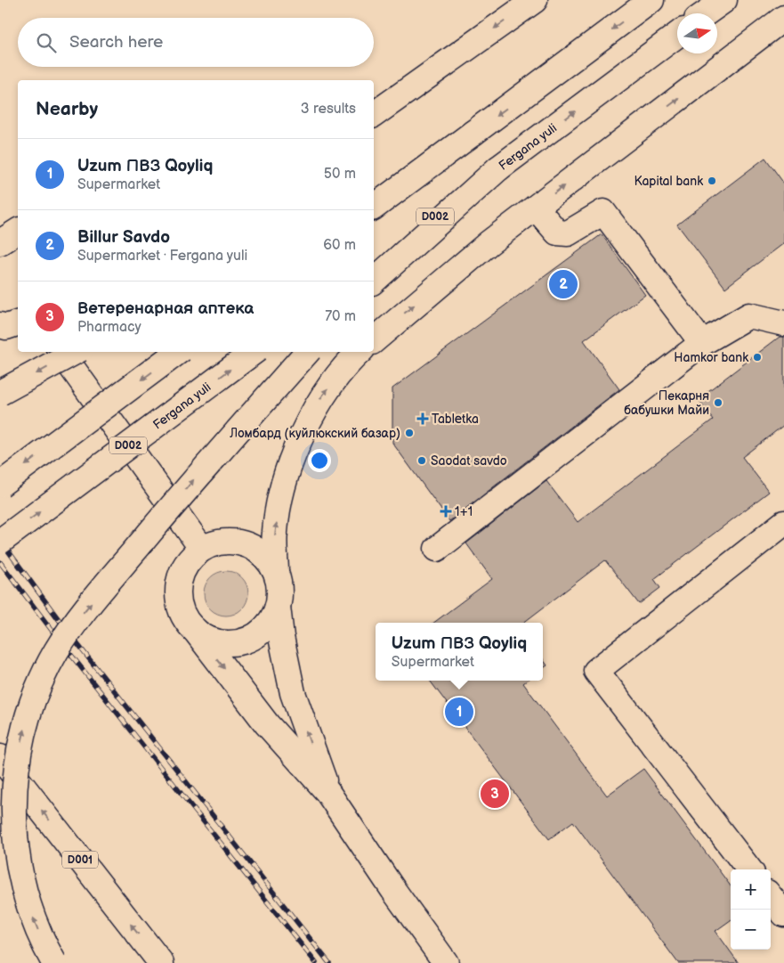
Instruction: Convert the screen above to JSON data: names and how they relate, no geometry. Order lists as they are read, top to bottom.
{
  "streets": {
    "main road": ["Fergana yuli", "D002", "D001"]
  },
  "places": {
    "other": [
      "Kapital bank",
      "Hamkor bank",
      "Пекарня бабушки Майи",
      "Ломбард (куйлюкский базар)",
      "Saodat savdo"
    ],
    "health": ["Tabletka", "1+1"]
  },
  "north": "right",
  "page": {
    "search": "Search here",
    "heading": ["Nearby", "3 results"],
    "list": [
      {
        "mark": "1",
        "name": "Uzum ПВЗ Qoyliq",
        "note": "Supermarket",
        "value": "50 m"
      },
      {
        "mark": "2",
        "name": "Billur Savdo",
        "note": "Supermarket · Fergana yuli",
        "value": "60 m"
      },
      {
        "mark": "3",
        "name": "Ветеренарная аптека",
        "note": "Pharmacy",
        "value": "70 m"
      }
    ],
    "pins": ["2", "1", "3"],
    "popup": ["Uzum ПВЗ Qoyliq", "Supermarket"],
    "map_buttons": ["+", "−"]
  }
}
